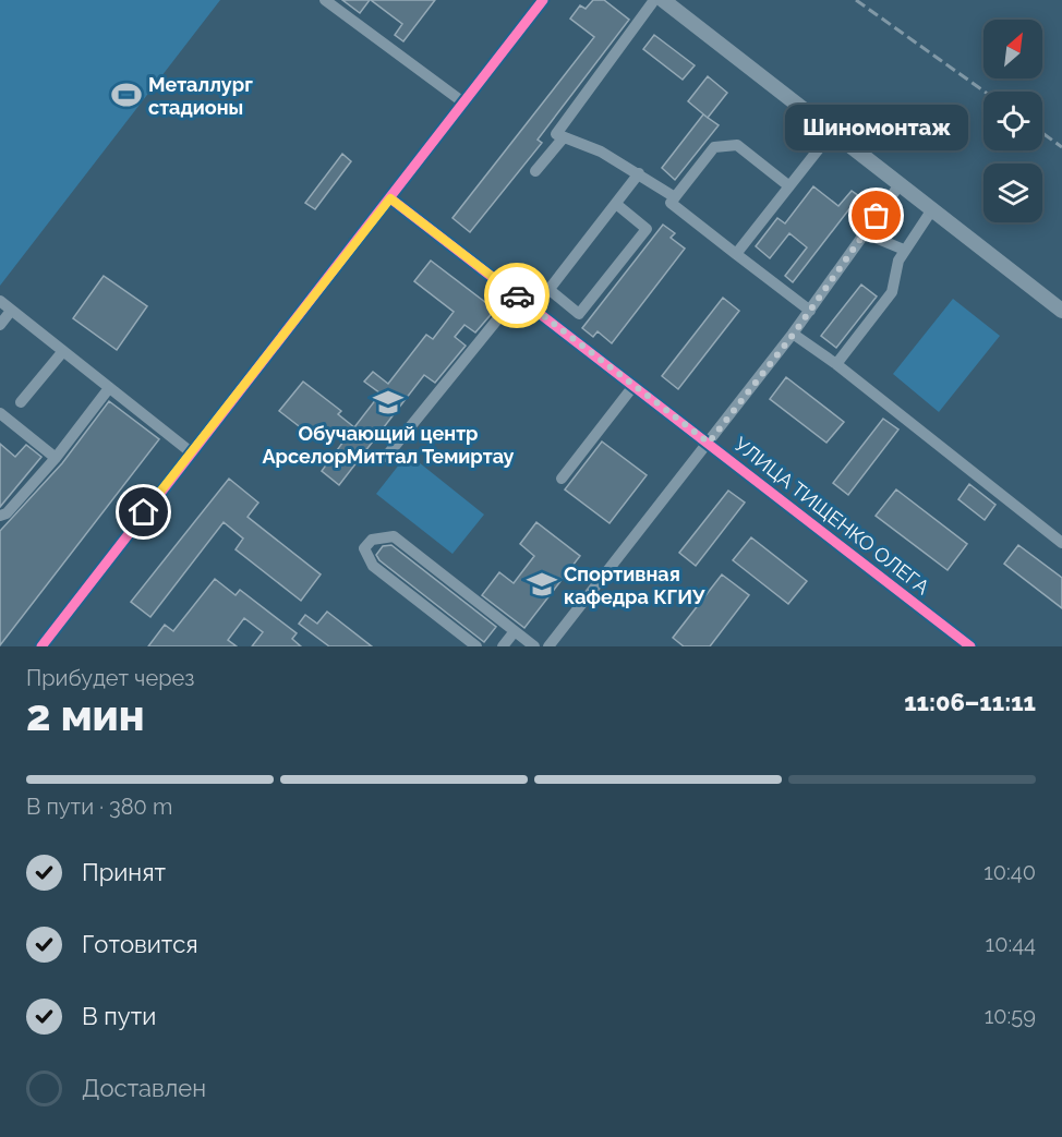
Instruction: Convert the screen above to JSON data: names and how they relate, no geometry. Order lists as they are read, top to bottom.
{
  "streets": {
    "street": ["УЛИЦА ТИЩЕНКО ОЛЕГА"]
  },
  "places": {
    "sports": ["Металлург стадионы"],
    "other": ["Шиномонтаж"],
    "school or university": ["Обучающий центр АрселорМиттал Темиртау", "Спортивная кафедра КГИУ"]
  },
  "north": "top right",
  "page": {
    "bubble": "Шиномонтаж",
    "heading": ["2 мин", "Прибудет через", "11:06–11:11"],
    "bar": "В пути · 380 m",
    "list": [
      ["Принят", "10:40"],
      ["Готовится", "10:44"],
      ["В пути", "10:59"],
      "Доставлен"
    ]
  }
}
